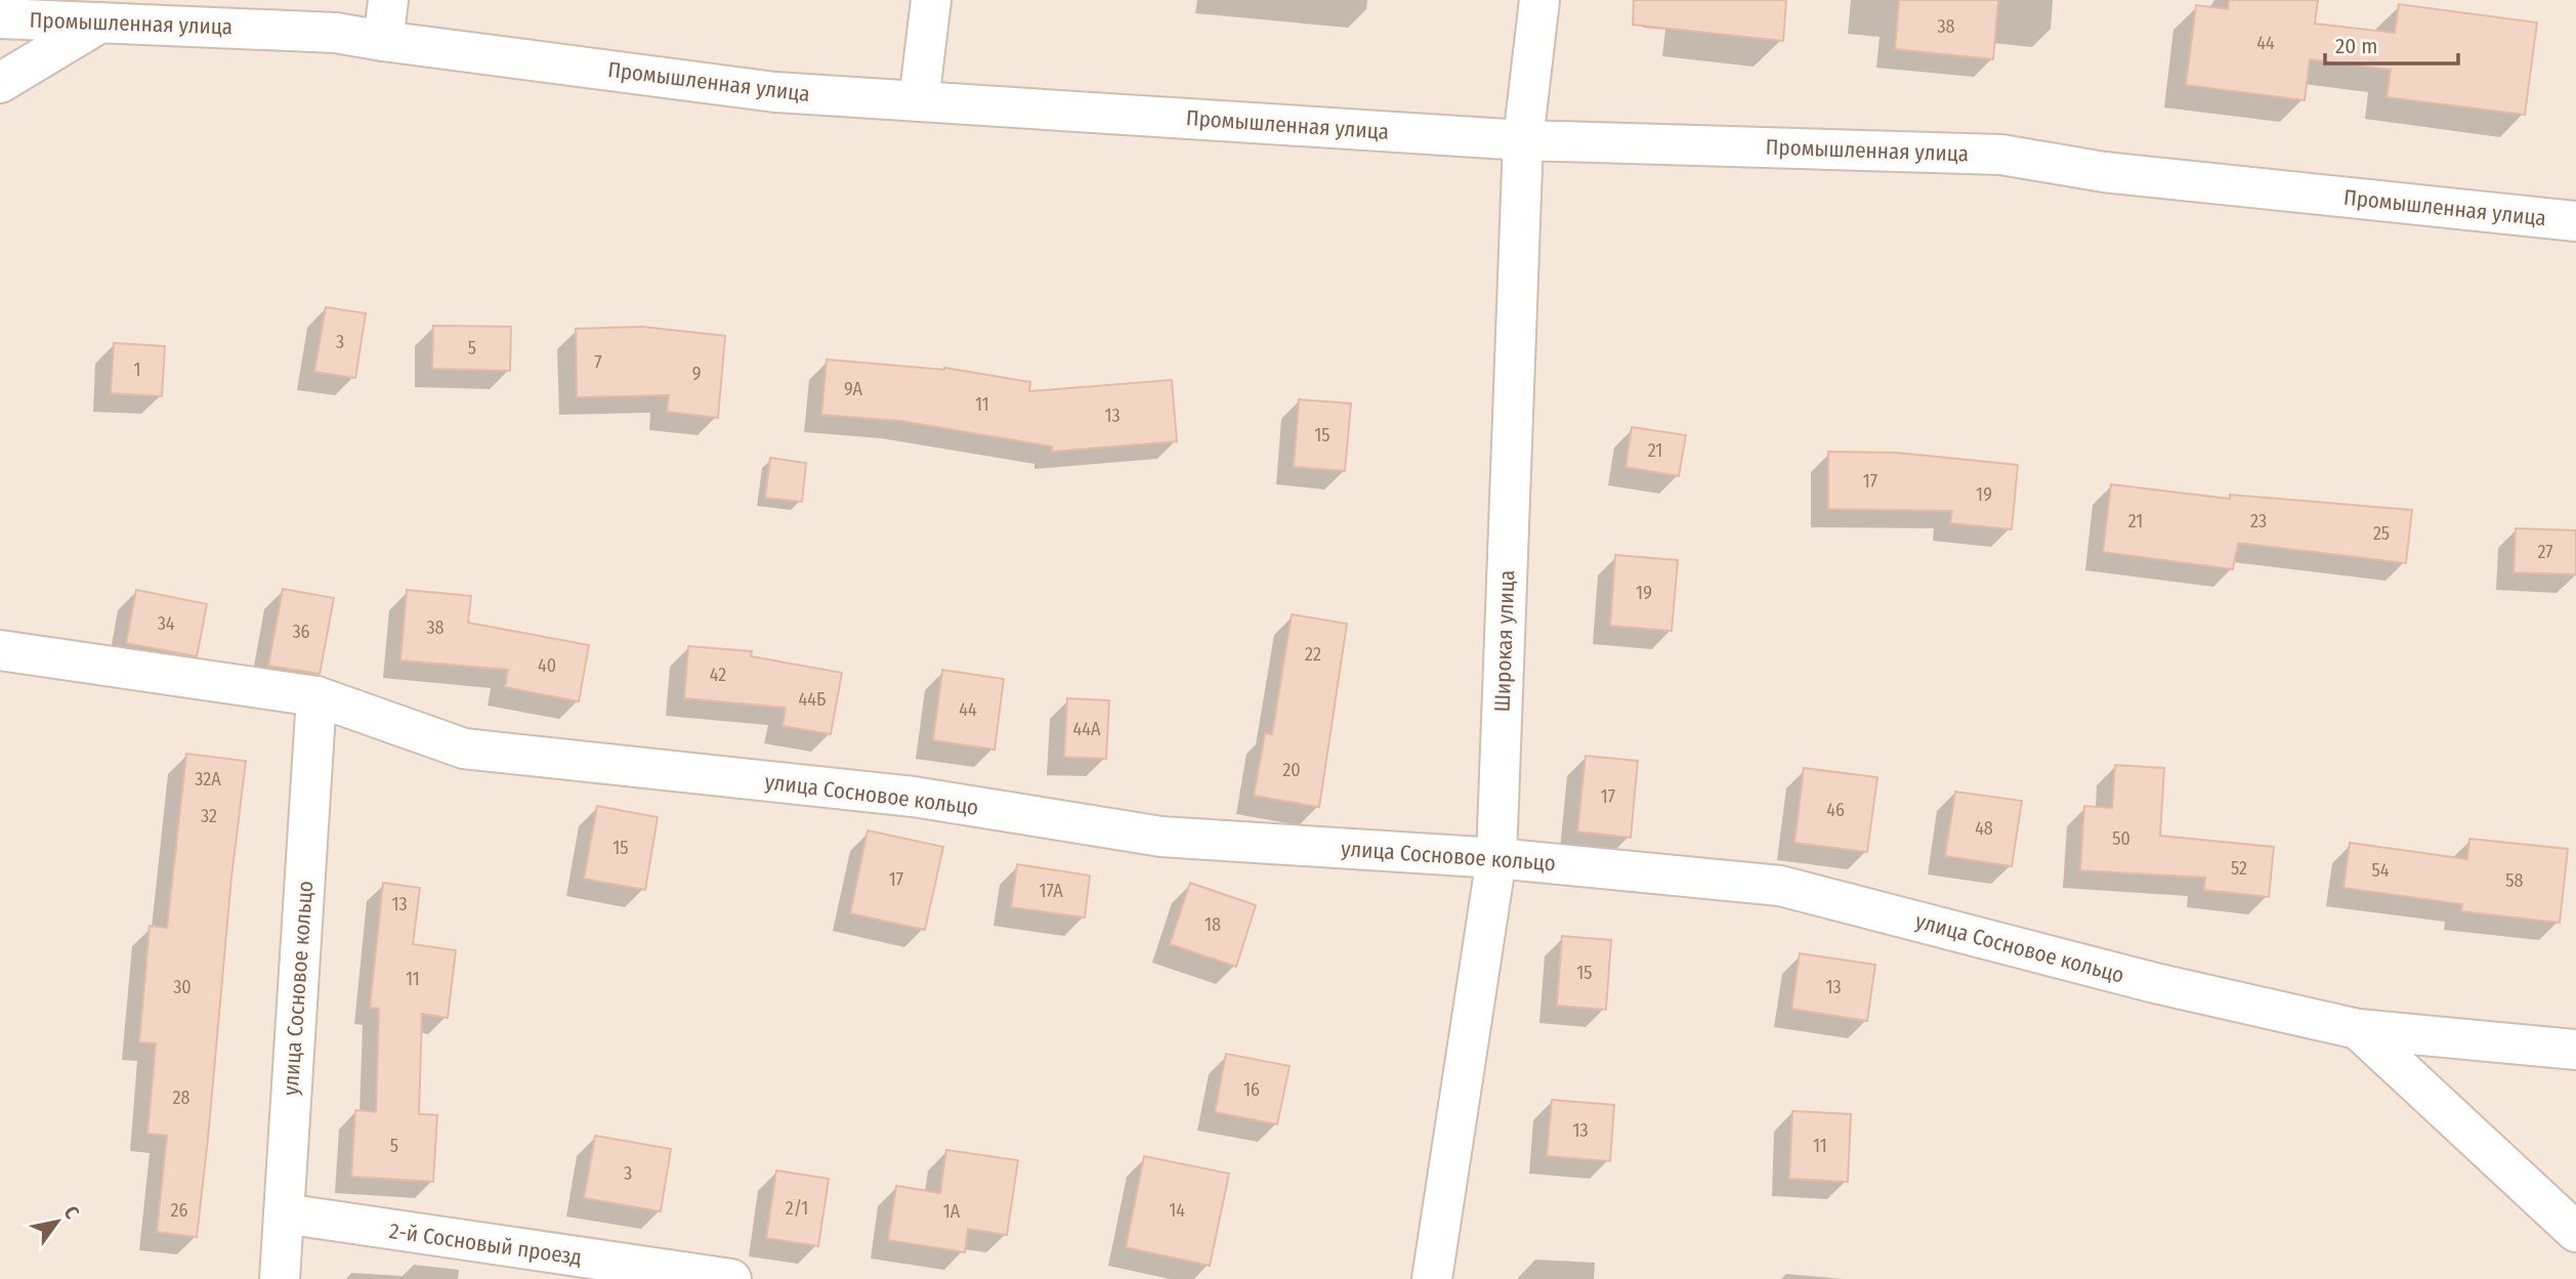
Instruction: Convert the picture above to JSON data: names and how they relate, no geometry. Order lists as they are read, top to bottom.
{
  "streets": {
    "street": [
      "Промышленная улица",
      "Широкая улица",
      "улица Сосновое кольцо",
      "2-й Сосновый проезд"
    ]
  },
  "crossings": [
    ["Промышленная улица", "Широкая улица"],
    ["Широкая улица", "улица Сосновое кольцо"],
    ["улица Сосновое кольцо", "2-й Сосновый проезд"]
  ],
  "house_numbers": [
    "38",
    "44",
    "3",
    "5",
    "7",
    "1",
    "9",
    "9А",
    "11",
    "13",
    "15",
    "21",
    "17",
    "19",
    "21",
    "23",
    "25",
    "27",
    "19",
    "34",
    "38",
    "36",
    "22",
    "40",
    "42",
    "44Б",
    "44",
    "44А",
    "20",
    "32А",
    "17",
    "46",
    "32",
    "48",
    "50",
    "15",
    "52",
    "54",
    "17",
    "58",
    "17А",
    "13",
    "18",
    "15",
    "11",
    "30",
    "13",
    "16",
    "28",
    "13",
    "5",
    "11",
    "3",
    "2/1",
    "26",
    "14",
    "1А"
  ],
  "scale_bar": "20 m",
  "north": "top right"
}
